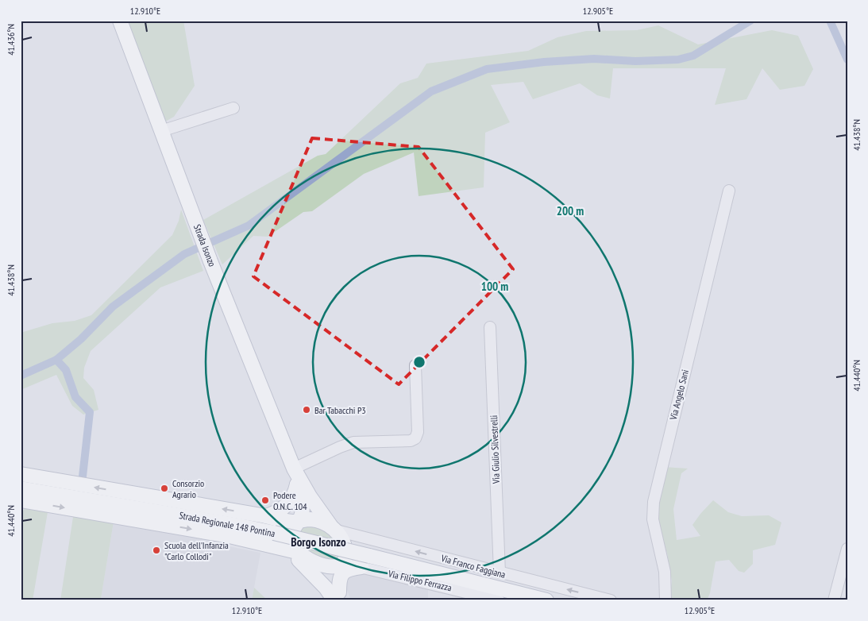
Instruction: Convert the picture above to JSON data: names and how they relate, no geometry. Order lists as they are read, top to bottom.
{
  "streets": {
    "main road": ["Strada Isonzo", "Strada Regionale 148 Pontina"],
    "street": [
      "Via Angelo Sani",
      "Via Giulio Silvestrelli",
      "Via Franco Faggiana",
      "Via Filippo Ferrazza"
    ]
  },
  "crossings": [
    ["Via Giulio Silvestrelli", "Via Franco Faggiana"],
    ["Via Franco Faggiana", "Via Filippo Ferrazza"]
  ],
  "one_way": ["Via Franco Faggiana"],
  "districts": ["Borgo Isonzo"],
  "places": [
    "Bar Tabacchi P3",
    "Consorzio Agrario",
    "Podere O.N.C. 104",
    "Scuola dell'Infanzia \"Carlo Collodi\""
  ],
  "coordinates": [
    "12.910°E",
    "12.905°E",
    "41.436°N",
    "41.438°N",
    "41.440°N"
  ],
  "rings": ["200 m", "100 m"]
}
